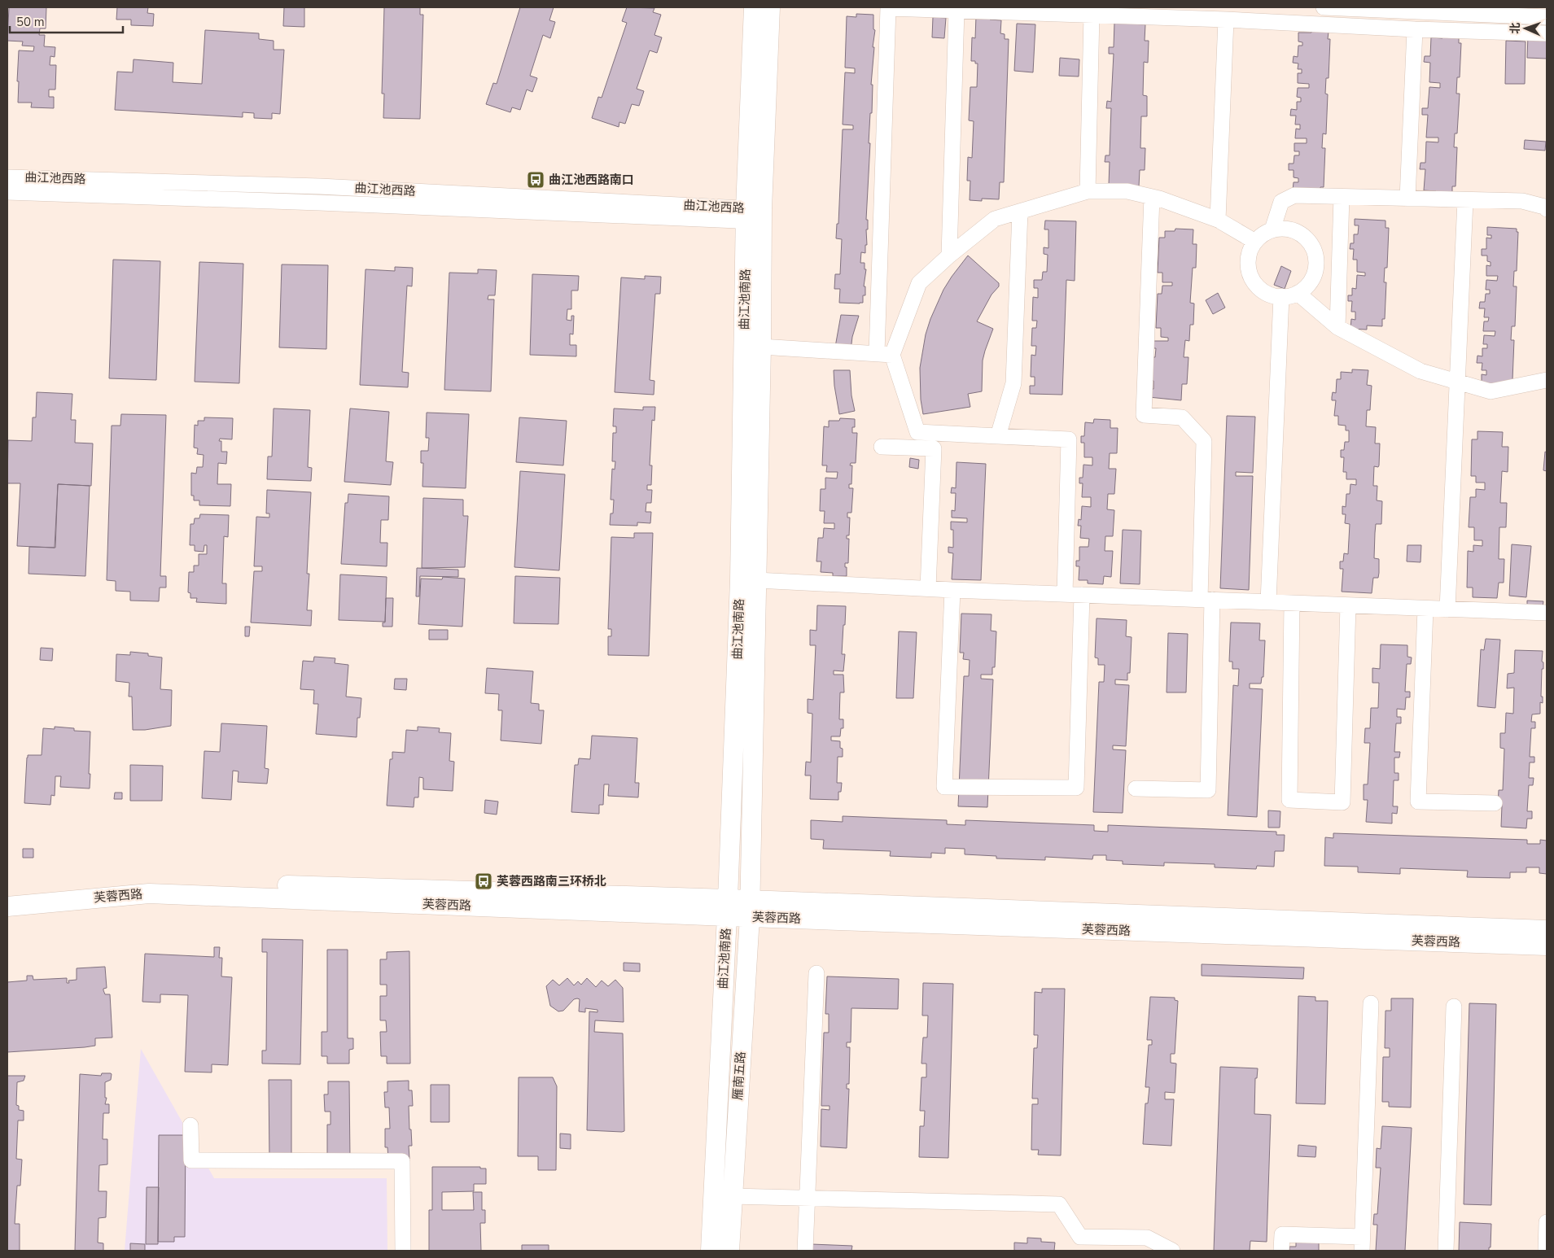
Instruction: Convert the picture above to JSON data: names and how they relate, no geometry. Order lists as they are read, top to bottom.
{
  "streets": {
    "main road": ["曲江池南路", "芙蓉西路", "雁南五路"],
    "street": ["曲江池西路"]
  },
  "crossings": [
    ["曲江池西路", "曲江池南路"],
    ["曲江池南路", "芙蓉西路"],
    ["曲江池南路", "雁南五路"],
    ["芙蓉西路", "雁南五路"]
  ],
  "places": {
    "bus stop": ["曲江池西路南口", "芙蓉西路南三环桥北"]
  },
  "scale_bar": "50 m",
  "north": "left"
}
